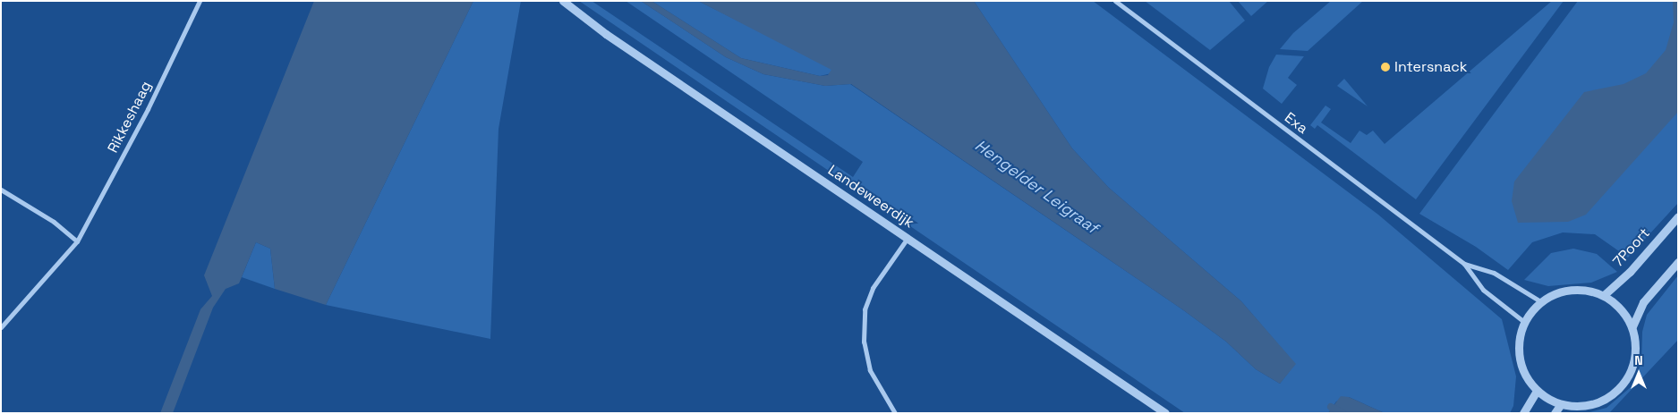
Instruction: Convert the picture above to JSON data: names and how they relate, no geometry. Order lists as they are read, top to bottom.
{
  "streets": {
    "street": [
      "Rikkeshaag",
      "Exa",
      "Landeweerdijk",
      "7Poort"
    ]
  },
  "water": ["Hengelder Leigraaf"],
  "places": ["Intersnack"],
  "north": "top"
}
